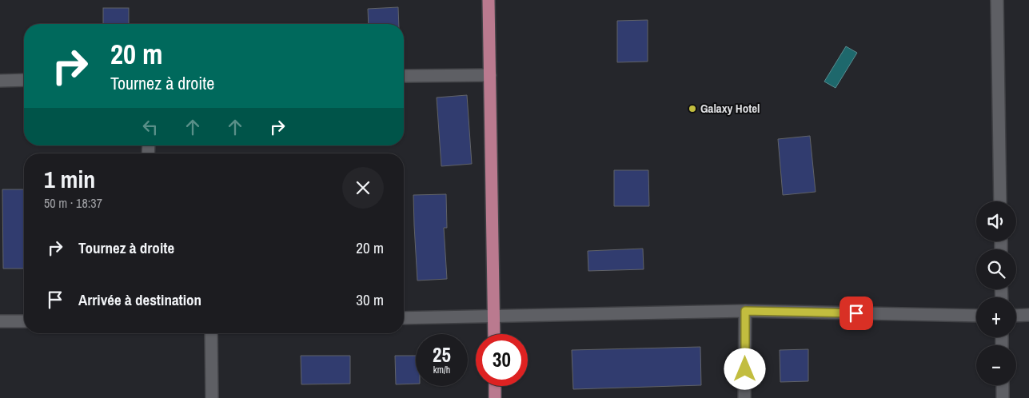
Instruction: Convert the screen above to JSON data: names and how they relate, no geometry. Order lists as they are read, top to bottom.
{
  "places": ["Galaxy Hotel"],
  "page": {
    "turn": ["20 m", "Tournez à droite"],
    "heading": ["1 min", "50 m · 18:37"],
    "map_buttons": ["+", "−"],
    "list": [
      {
        "name": "Tournez à droite",
        "value": "20 m"
      },
      {
        "name": "Arrivée à destination",
        "value": "30 m"
      }
    ],
    "speed": "25 km/h",
    "limit": "30"
  }
}
